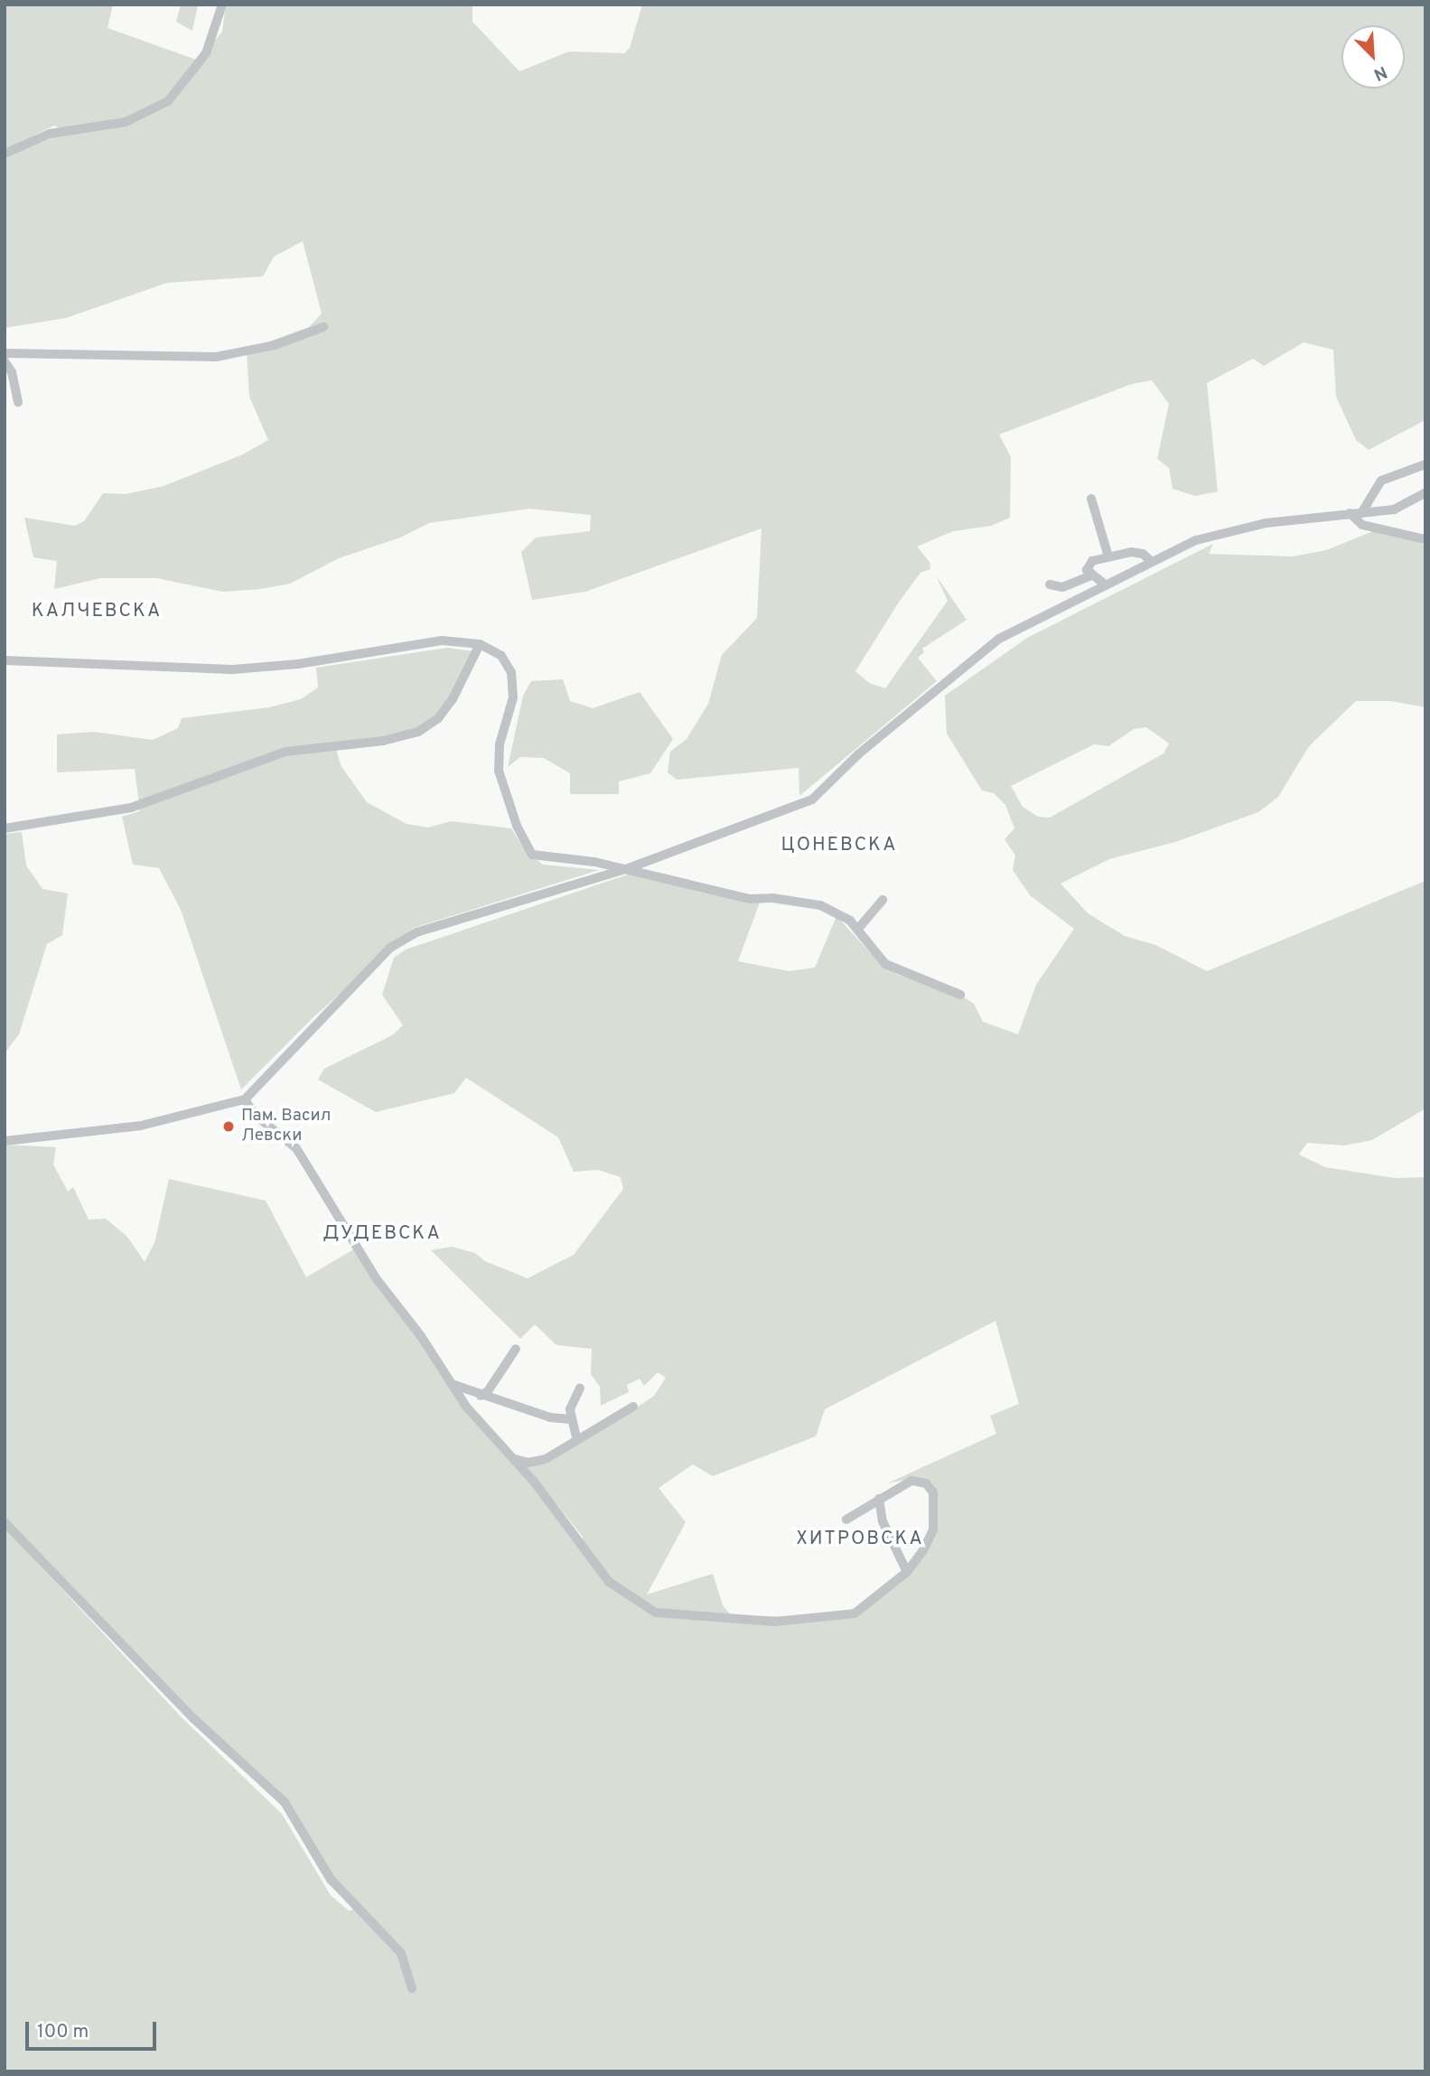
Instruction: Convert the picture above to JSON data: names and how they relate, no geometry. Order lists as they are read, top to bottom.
{
  "districts": [
    "КАЛЧЕВСКА",
    "ЦОНЕВСКА",
    "ДУДЕВСКА",
    "ХИТРОВСКА"
  ],
  "places": ["Пам. Васил Левски"],
  "scale_bar": "100 m",
  "north": "bottom right"
}
